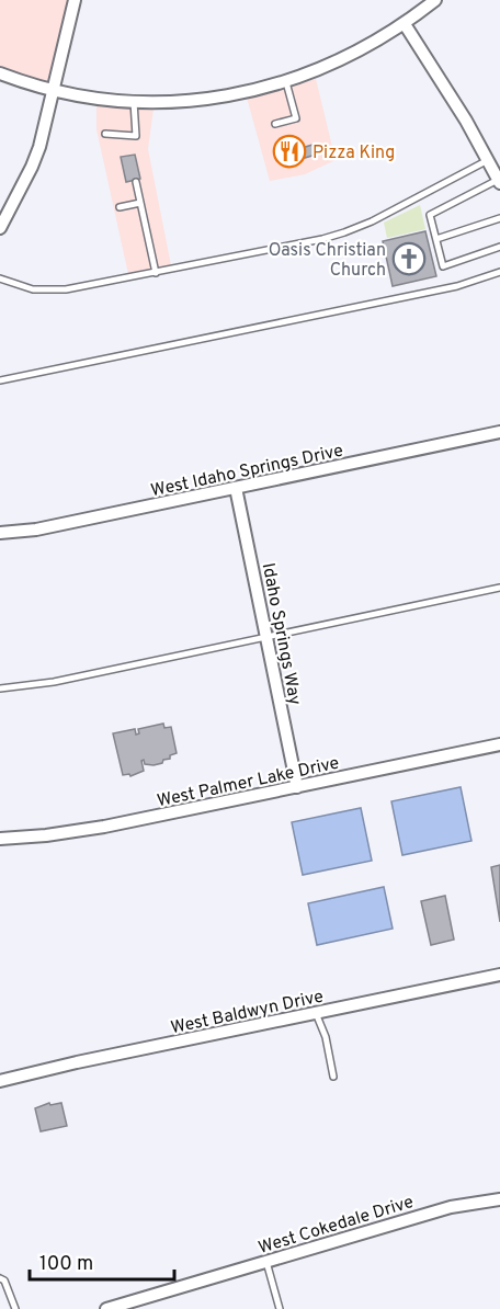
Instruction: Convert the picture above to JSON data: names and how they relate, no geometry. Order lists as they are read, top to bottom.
{
  "streets": {
    "street": [
      "West Idaho Springs Drive",
      "Idaho Springs Way",
      "West Palmer Lake Drive",
      "West Baldwyn Drive",
      "West Cokedale Drive"
    ]
  },
  "crossings": [
    ["West Idaho Springs Drive", "Idaho Springs Way"],
    ["Idaho Springs Way", "West Palmer Lake Drive"]
  ],
  "places": {
    "restaurant": ["Pizza King"],
    "church": ["Oasis Christian Church"]
  },
  "scale_bar": "100 m"
}
